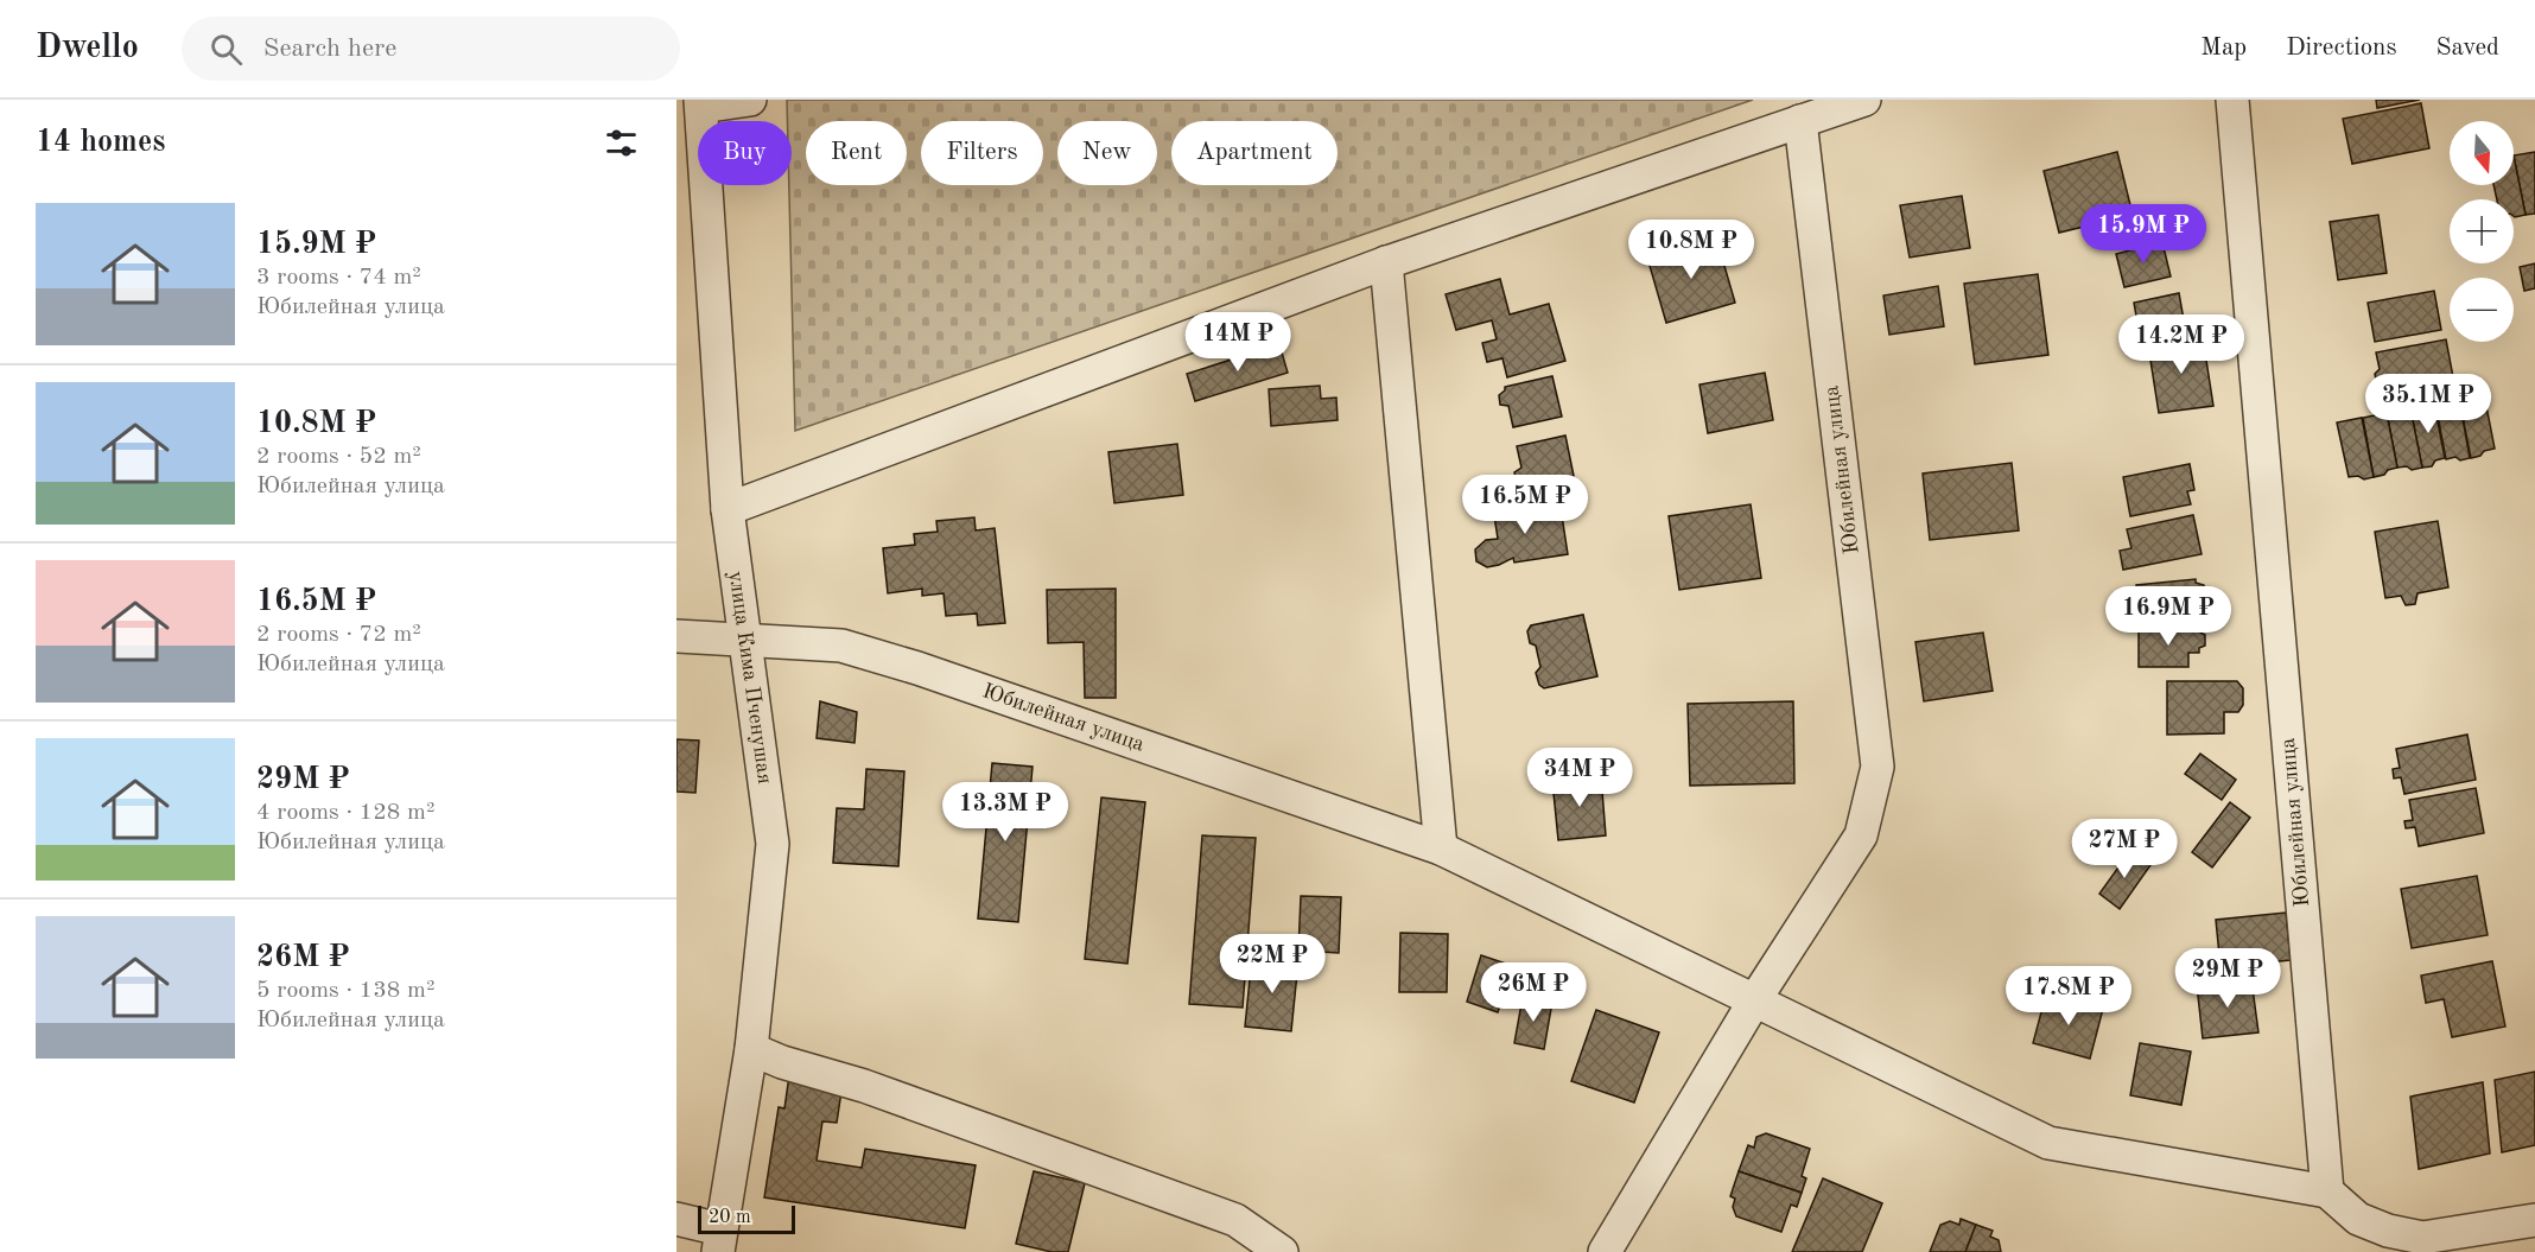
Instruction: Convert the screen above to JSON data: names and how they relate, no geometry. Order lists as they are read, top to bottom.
{
  "streets": {
    "street": ["Юбилейная улица", "улица Кима Пченушая"]
  },
  "crossings": [
    ["Юбилейная улица", "улица Кима Пченушая"]
  ],
  "scale_bar": "20 m",
  "north": "bottom",
  "page": {
    "header": "Dwello",
    "search": "Search here",
    "nav": ["Map", "Directions", "Saved"],
    "heading": "14 homes",
    "map_buttons": ["+", "−"],
    "chip": [
      "Buy",
      "Rent",
      "Filters",
      "New",
      "Apartment"
    ],
    "list": [
      {
        "name": "15.9M ₽",
        "note": "3 rooms · 74 m² · Юбилейная улица"
      },
      {
        "name": "10.8M ₽",
        "note": "2 rooms · 52 m² · Юбилейная улица"
      },
      {
        "name": "16.5M ₽",
        "note": "2 rooms · 72 m² · Юбилейная улица"
      },
      {
        "name": "29M ₽",
        "note": "4 rooms · 128 m² · Юбилейная улица"
      },
      {
        "name": "26M ₽",
        "note": "5 rooms · 138 m² · Юбилейная улица"
      }
    ],
    "price": [
      "15.9M ₽",
      "10.8M ₽",
      "14M ₽",
      "14.2M ₽",
      "35.1M ₽",
      "16.5M ₽",
      "16.9M ₽",
      "34M ₽",
      "13.3M ₽",
      "27M ₽",
      "22M ₽",
      "29M ₽",
      "26M ₽",
      "17.8M ₽"
    ],
    "scale": "20 m"
  }
}
